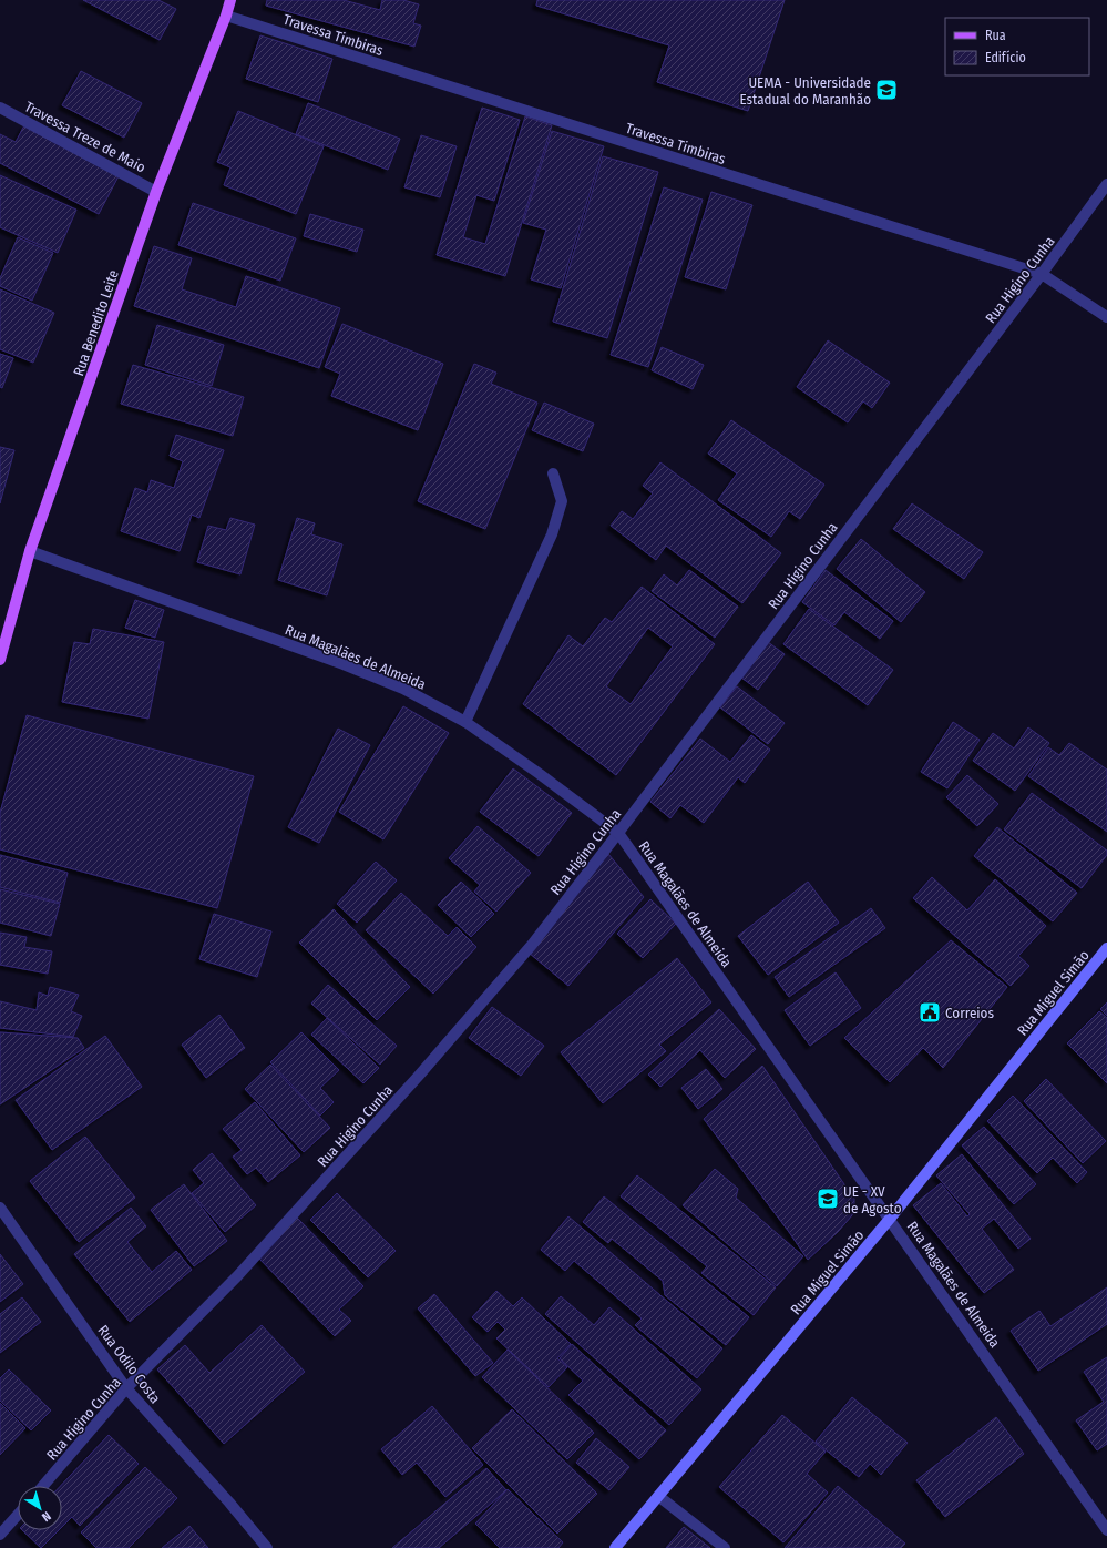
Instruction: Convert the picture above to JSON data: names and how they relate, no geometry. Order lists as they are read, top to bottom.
{
  "streets": {
    "main road": ["Rua Benedito Leite", "Rua Miguel Simão"],
    "street": [
      "Travessa Timbiras",
      "Travessa Treze de Maio",
      "Rua Higino Cunha",
      "Rua Magalães de Almeida",
      "Rua Odilo Costa"
    ]
  },
  "crossings": [
    ["Travessa Timbiras", "Rua Higino Cunha"],
    ["Travessa Timbiras", "Rua Benedito Leite"],
    ["Travessa Treze de Maio", "Rua Benedito Leite"],
    ["Rua Higino Cunha", "Rua Magalães de Almeida"],
    ["Rua Higino Cunha", "Rua Odilo Costa"],
    ["Rua Benedito Leite", "Rua Magalães de Almeida"],
    ["Rua Magalães de Almeida", "Rua Miguel Simão"]
  ],
  "places": {
    "school or university": ["UEMA - Universidade Estadual do Maranhão", "UE - XV de Agosto"],
    "public building": ["Correios"]
  },
  "legend": ["Rua", "Edifício"],
  "north": "bottom right"
}
